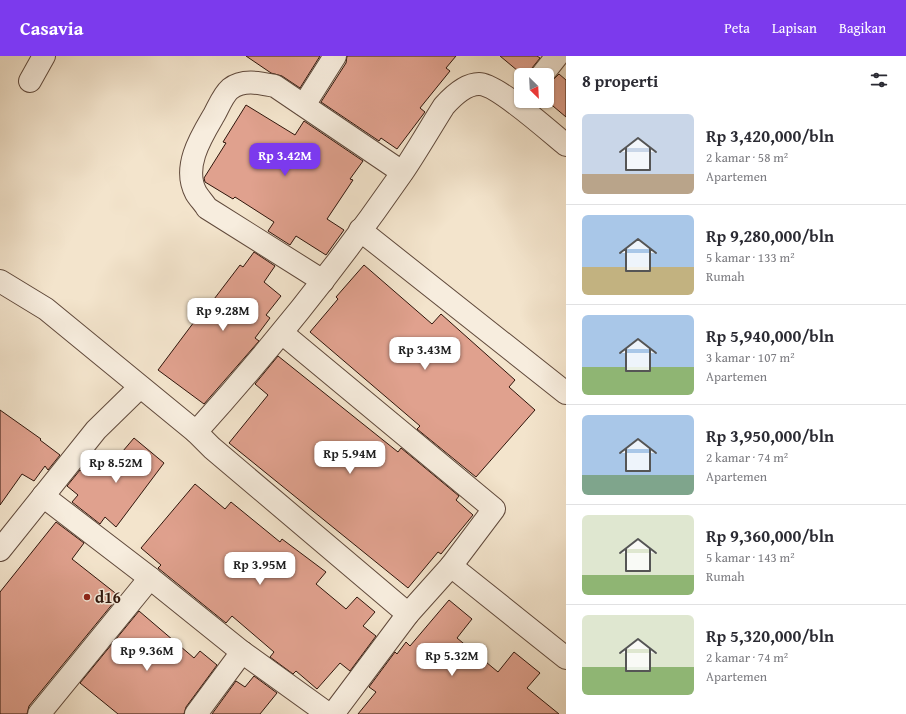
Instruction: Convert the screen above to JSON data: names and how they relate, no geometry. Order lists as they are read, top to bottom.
{
  "places": ["d16"],
  "north": "bottom right",
  "page": {
    "header": "Casavia",
    "nav": ["Peta", "Lapisan", "Bagikan"],
    "heading": "8 properti",
    "list": [
      {
        "name": "Rp 3,420,000/bln",
        "note": "2 kamar · 58 m² · Apartemen"
      },
      {
        "name": "Rp 9,280,000/bln",
        "note": "5 kamar · 133 m² · Rumah"
      },
      {
        "name": "Rp 5,940,000/bln",
        "note": "3 kamar · 107 m² · Apartemen"
      },
      {
        "name": "Rp 3,950,000/bln",
        "note": "2 kamar · 74 m² · Apartemen"
      },
      {
        "name": "Rp 9,360,000/bln",
        "note": "5 kamar · 143 m² · Rumah"
      },
      {
        "name": "Rp 5,320,000/bln",
        "note": "2 kamar · 74 m² · Apartemen"
      }
    ],
    "price": [
      "Rp 3.42M",
      "Rp 9.28M",
      "Rp 3.43M",
      "Rp 5.94M",
      "Rp 8.52M",
      "Rp 3.95M",
      "Rp 9.36M",
      "Rp 5.32M"
    ]
  }
}
